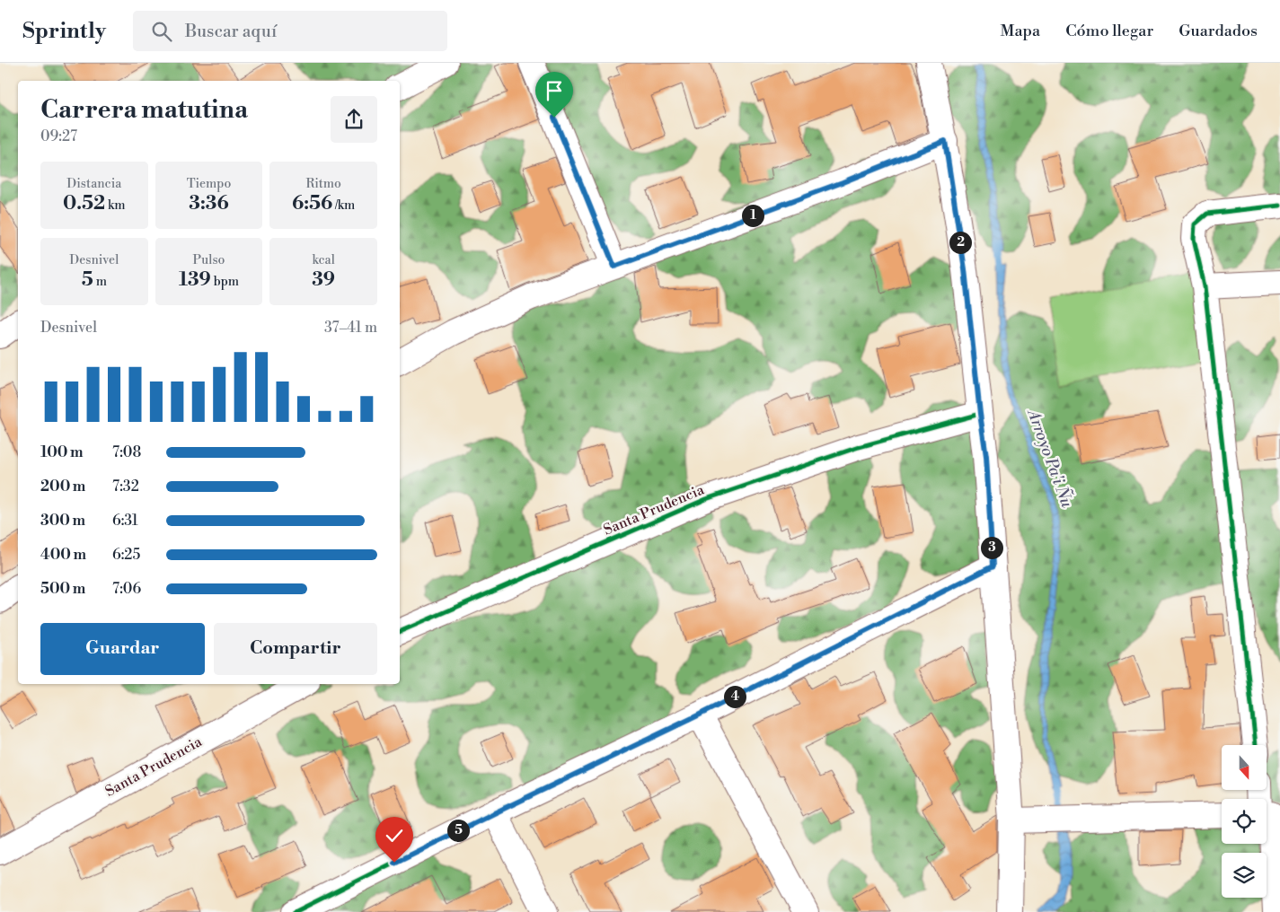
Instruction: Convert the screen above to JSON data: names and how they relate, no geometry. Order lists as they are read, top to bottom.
{
  "streets": {
    "street": ["Santa Prudencia"]
  },
  "water": ["Arroyo Pa'i Ñu"],
  "north": "bottom",
  "page": {
    "header": "Sprintly",
    "search": "Buscar aquí",
    "nav": ["Mapa", "Cómo llegar", "Guardados"],
    "heading": ["Carrera matutina", "09:27"],
    "stats": [
      ["Distancia", "0.52 km"],
      ["Tiempo", "3:36"],
      ["Ritmo", "6:56 /km"],
      ["Desnivel", "5 m"],
      ["Pulso", "139 bpm"],
      ["kcal", "39"]
    ],
    "pins": [
      "1",
      "2",
      "3",
      "4",
      "5"
    ],
    "chart": ["Desnivel", "37–41 m"],
    "list": [
      {
        "name": "100 m",
        "note": "7:08"
      },
      {
        "name": "200 m",
        "note": "7:32"
      },
      {
        "name": "300 m",
        "note": "6:31"
      },
      {
        "name": "400 m",
        "note": "6:25"
      },
      {
        "name": "500 m",
        "note": "7:06"
      }
    ],
    "buttons": ["Guardar", "Compartir"]
  }
}
